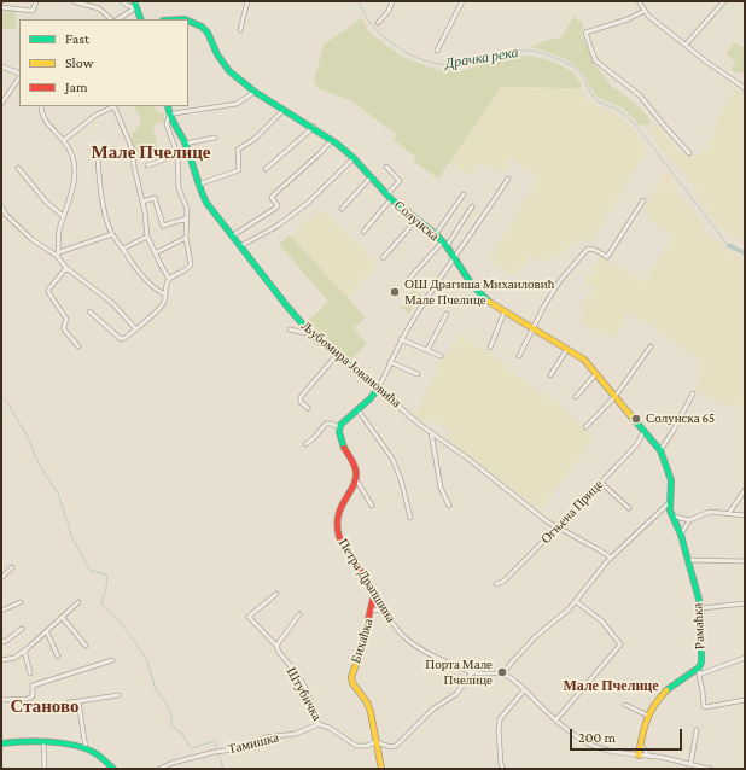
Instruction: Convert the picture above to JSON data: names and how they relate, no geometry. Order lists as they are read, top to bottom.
{
  "streets": {
    "street": [
      "Солунска",
      "Љубомира Јовановића",
      "Огњена Прице",
      "Петра Драпшина",
      "Рамаћка",
      "Бихаћка",
      "Штубичка",
      "Тамишка"
    ]
  },
  "crossings": [
    ["Солунска", "Огњена Прице"],
    ["Солунска", "Рамаћка"],
    ["Љубомира Јовановића", "Огњена Прице"],
    ["Петра Драпшина", "Бихаћка"],
    ["Петра Драпшина", "Штубичка"],
    ["Бихаћка", "Штубичка"],
    ["Штубичка", "Тамишка"]
  ],
  "districts": ["Мале Пчелице", "Мале Пчелице", "Станово"],
  "water": ["Драчка река"],
  "places": ["ОШ Драгиша Михаиловић Мале Пчелице", "Солунска 65", "Порта Мале Пчелице"],
  "legend": ["Fast", "Slow", "Jam"],
  "scale_bar": "200 m"
}
